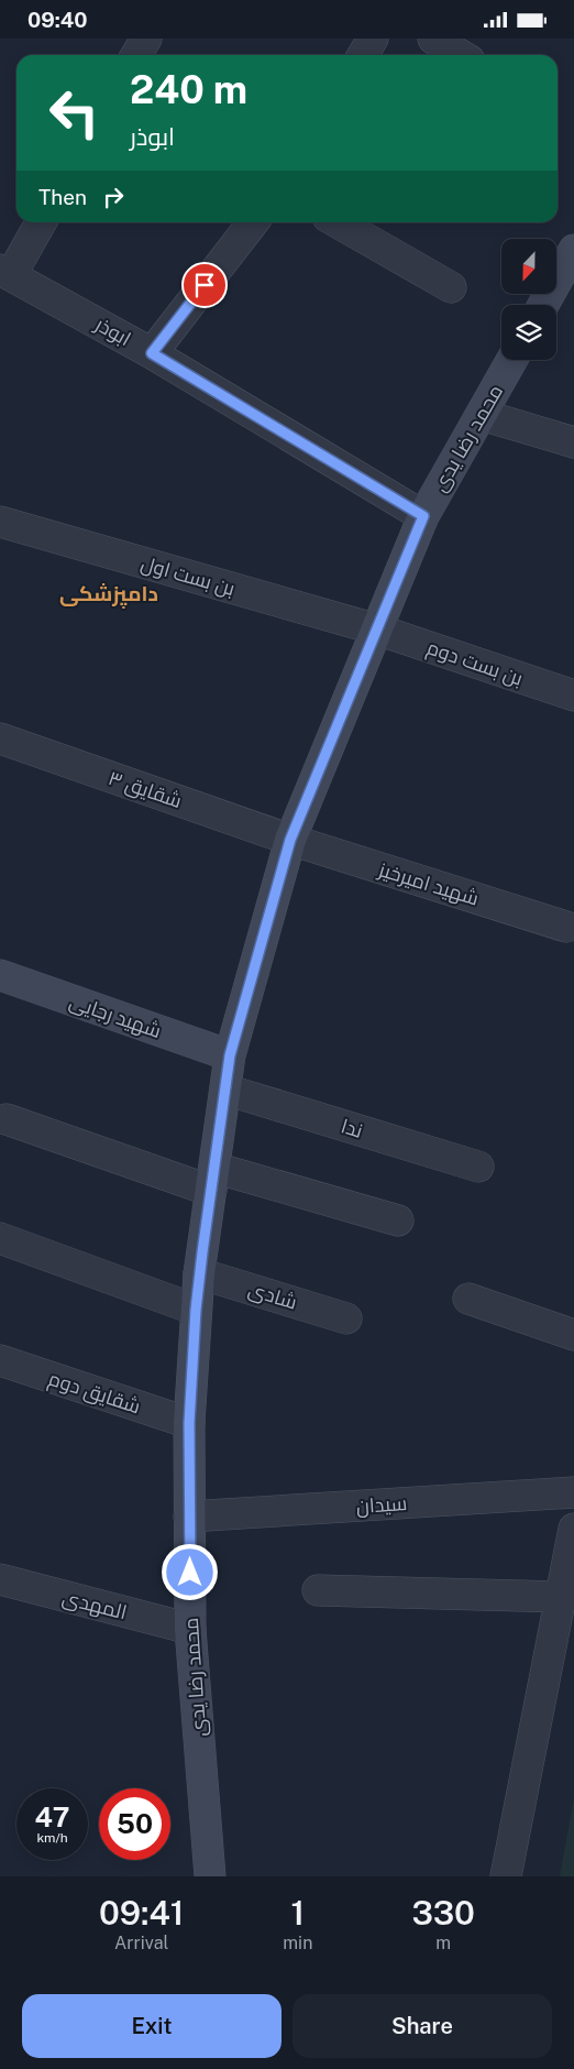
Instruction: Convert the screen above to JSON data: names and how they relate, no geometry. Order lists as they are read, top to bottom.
{
  "streets": {
    "main road": ["محمد رضا یدی", "شهید رجایی"],
    "street": [
      "ابوذر",
      "بن بست اول",
      "بن بست دوم",
      "شقایق ۳",
      "شهید امیرخیز",
      "ندا",
      "شادی",
      "شقایق دوم",
      "سیدان",
      "المهدی"
    ]
  },
  "crossings": [
    ["ابوذر", "محمد رضا یدی"],
    ["محمد رضا یدی", "بن بست اول"],
    ["محمد رضا یدی", "بن بست دوم"],
    ["محمد رضا یدی", "شقایق ۳"],
    ["محمد رضا یدی", "شهید امیرخیز"],
    ["محمد رضا یدی", "شهید رجایی"],
    ["محمد رضا یدی", "ندا"],
    ["محمد رضا یدی", "شادی"],
    ["محمد رضا یدی", "شقایق دوم"],
    ["محمد رضا یدی", "سیدان"],
    ["محمد رضا یدی", "المهدی"],
    ["بن بست اول", "بن بست دوم"],
    ["شقایق ۳", "شهید امیرخیز"]
  ],
  "districts": ["دامپزشکی"],
  "north": "bottom",
  "page": {
    "status": "09:40",
    "turn": ["240 m", "ابوذر"],
    "then": "Then",
    "speed": "47 km/h",
    "limit": "50",
    "eta": [
      "09:41",
      "Arrival",
      "1",
      "min",
      "330",
      "m"
    ],
    "buttons": ["Exit", "Share"]
  }
}
